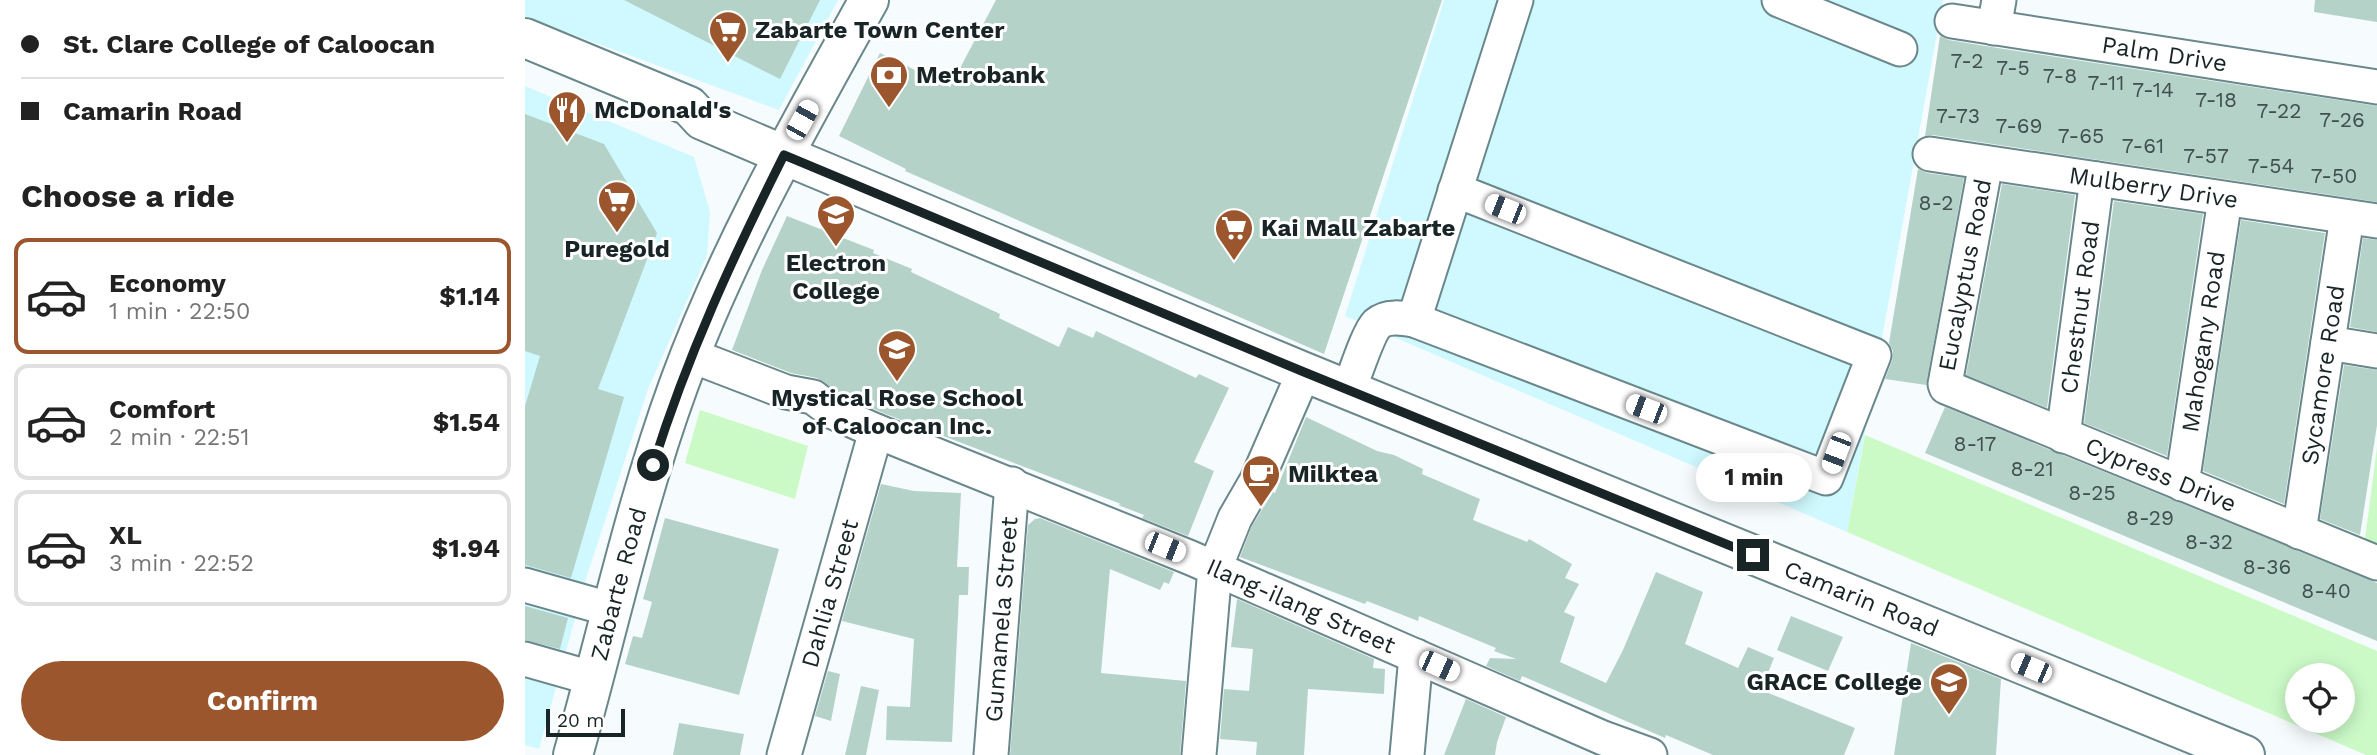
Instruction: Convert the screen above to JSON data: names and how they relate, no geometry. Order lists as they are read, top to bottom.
{
  "streets": {
    "main road": ["Zabarte Road", "Camarin Road"],
    "street": [
      "Palm Drive",
      "Mulberry Drive",
      "Eucalyptus Road",
      "Chestnut Road",
      "Mahogany Road",
      "Sycamore Road",
      "Cypress Drive",
      "Dahlia Street",
      "Ilang-ilang Street",
      "Gumamela Street"
    ]
  },
  "crossings": [
    ["Mulberry Drive", "Eucalyptus Road"],
    ["Mulberry Drive", "Chestnut Road"],
    ["Mulberry Drive", "Mahogany Road"],
    ["Mulberry Drive", "Sycamore Road"],
    ["Eucalyptus Road", "Cypress Drive"],
    ["Chestnut Road", "Cypress Drive"],
    ["Mahogany Road", "Cypress Drive"],
    ["Sycamore Road", "Cypress Drive"],
    ["Zabarte Road", "Camarin Road"],
    ["Zabarte Road", "Ilang-ilang Street"],
    ["Dahlia Street", "Ilang-ilang Street"],
    ["Ilang-ilang Street", "Gumamela Street"]
  ],
  "places": {
    "supermarket": ["Zabarte Town Center", "Puregold", "Kai Mall Zabarte"],
    "bank": ["Metrobank"],
    "restaurant": ["McDonald's"],
    "school or university": ["Electron College", "Mystical Rose School of Caloocan Inc.", "GRACE College"],
    "cafe": ["Milktea"]
  },
  "house_numbers": [
    "7-2",
    "7-5",
    "7-8",
    "7-11",
    "7-14",
    "7-18",
    "7-22",
    "7-73",
    "7-26",
    "7-69",
    "7-65",
    "7-61",
    "7-57",
    "7-54",
    "7-50",
    "8-2",
    "8-17",
    "8-21",
    "8-25",
    "8-29",
    "8-32",
    "8-36",
    "8-40"
  ],
  "scale_bar": "20 m",
  "page": {
    "banner": ["St. Clare College of Caloocan", "Camarin Road"],
    "heading": "Choose a ride",
    "list": [
      {
        "name": "Economy",
        "note": "1 min · 22:50",
        "value": "$1.14"
      },
      {
        "name": "Comfort",
        "note": "2 min · 22:51",
        "value": "$1.54"
      },
      {
        "name": "XL",
        "note": "3 min · 22:52",
        "value": "$1.94"
      }
    ],
    "bubble": "1 min",
    "buttons": "Confirm",
    "scale": "20 m"
  }
}
